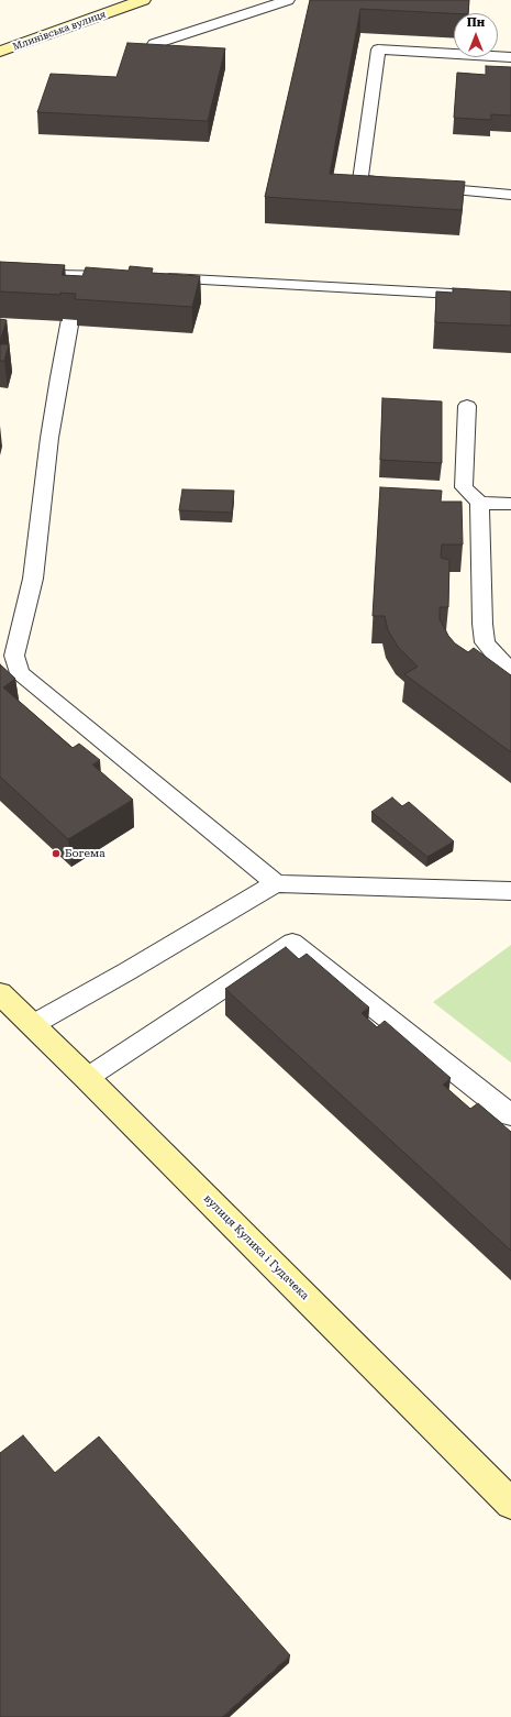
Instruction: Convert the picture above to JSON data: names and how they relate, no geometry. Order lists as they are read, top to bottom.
{
  "streets": {
    "main road": ["Млинівська вулиця", "вулиця Кулика і Гудачека"]
  },
  "places": ["Богема"],
  "north": "top"
}
